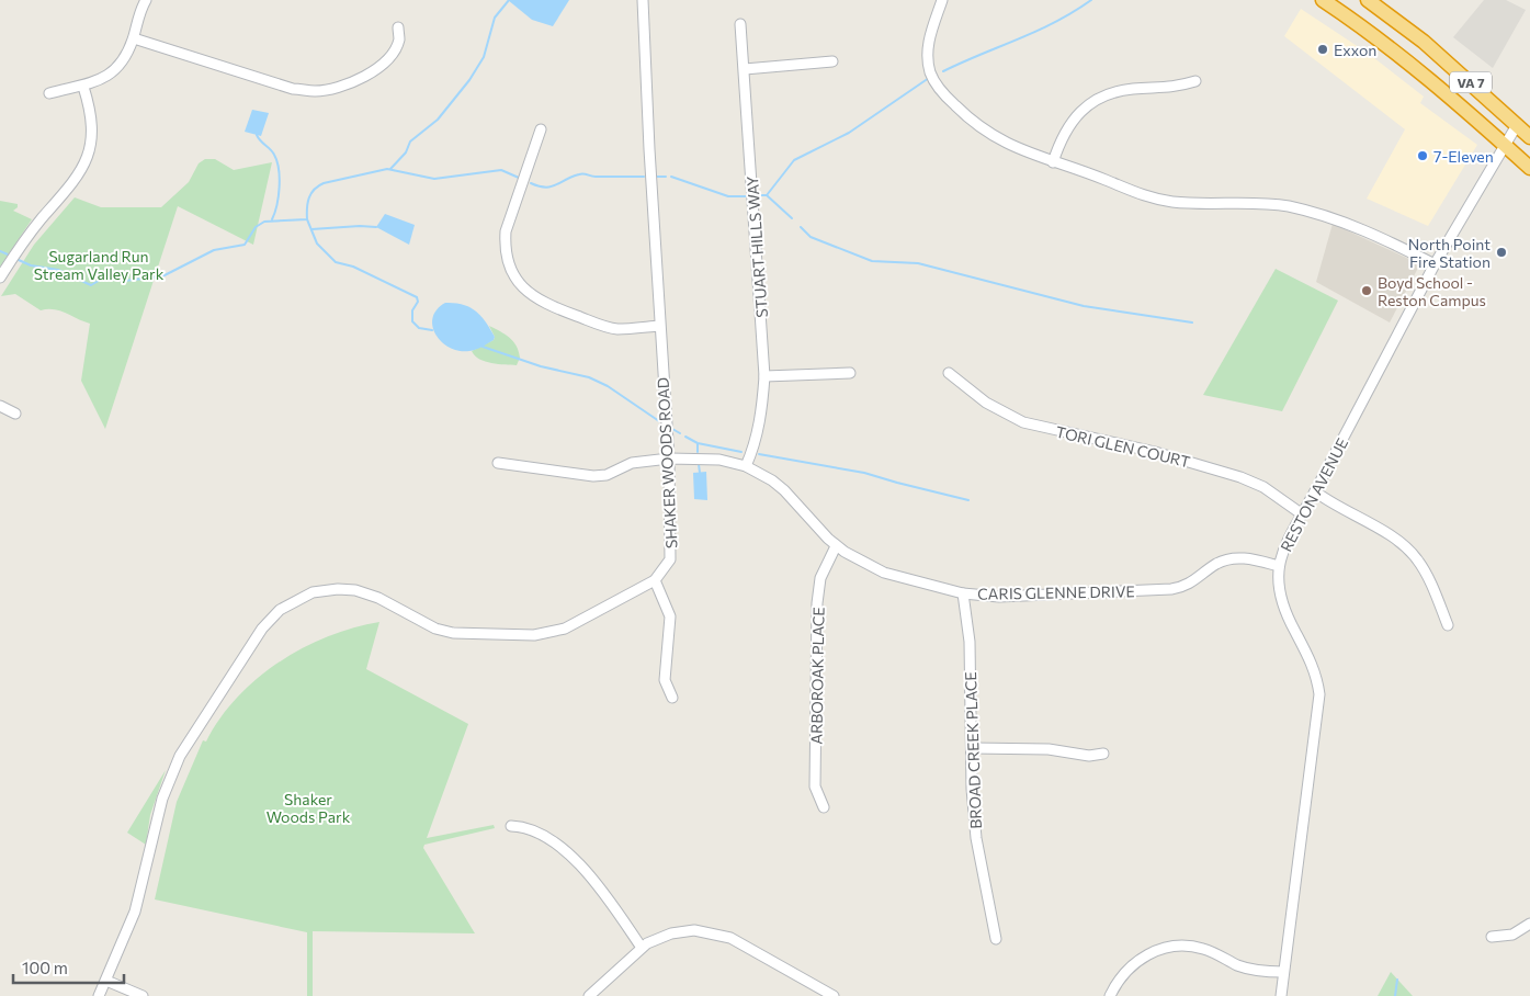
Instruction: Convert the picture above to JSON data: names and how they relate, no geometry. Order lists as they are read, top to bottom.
{
  "streets": {
    "highway": ["VA 7"],
    "street": [
      "STUART HILLS WAY",
      "TORI GLEN COURT",
      "SHAKER WOODS ROAD",
      "RESTON AVENUE",
      "CARIS GLENNE DRIVE",
      "ARBOROAK PLACE",
      "BROAD CREEK PLACE"
    ]
  },
  "crossings": [
    ["VA 7", "RESTON AVENUE"],
    ["STUART HILLS WAY", "CARIS GLENNE DRIVE"],
    ["TORI GLEN COURT", "RESTON AVENUE"],
    ["SHAKER WOODS ROAD", "CARIS GLENNE DRIVE"],
    ["RESTON AVENUE", "CARIS GLENNE DRIVE"],
    ["CARIS GLENNE DRIVE", "ARBOROAK PLACE"],
    ["CARIS GLENNE DRIVE", "BROAD CREEK PLACE"]
  ],
  "parks": ["Sugarland Run Stream Valley Park", "Shaker Woods Park"],
  "places": [
    "Exxon",
    "7-Eleven",
    "North Point Fire Station",
    "Boyd School - Reston Campus"
  ],
  "scale_bar": "100 m"
}
